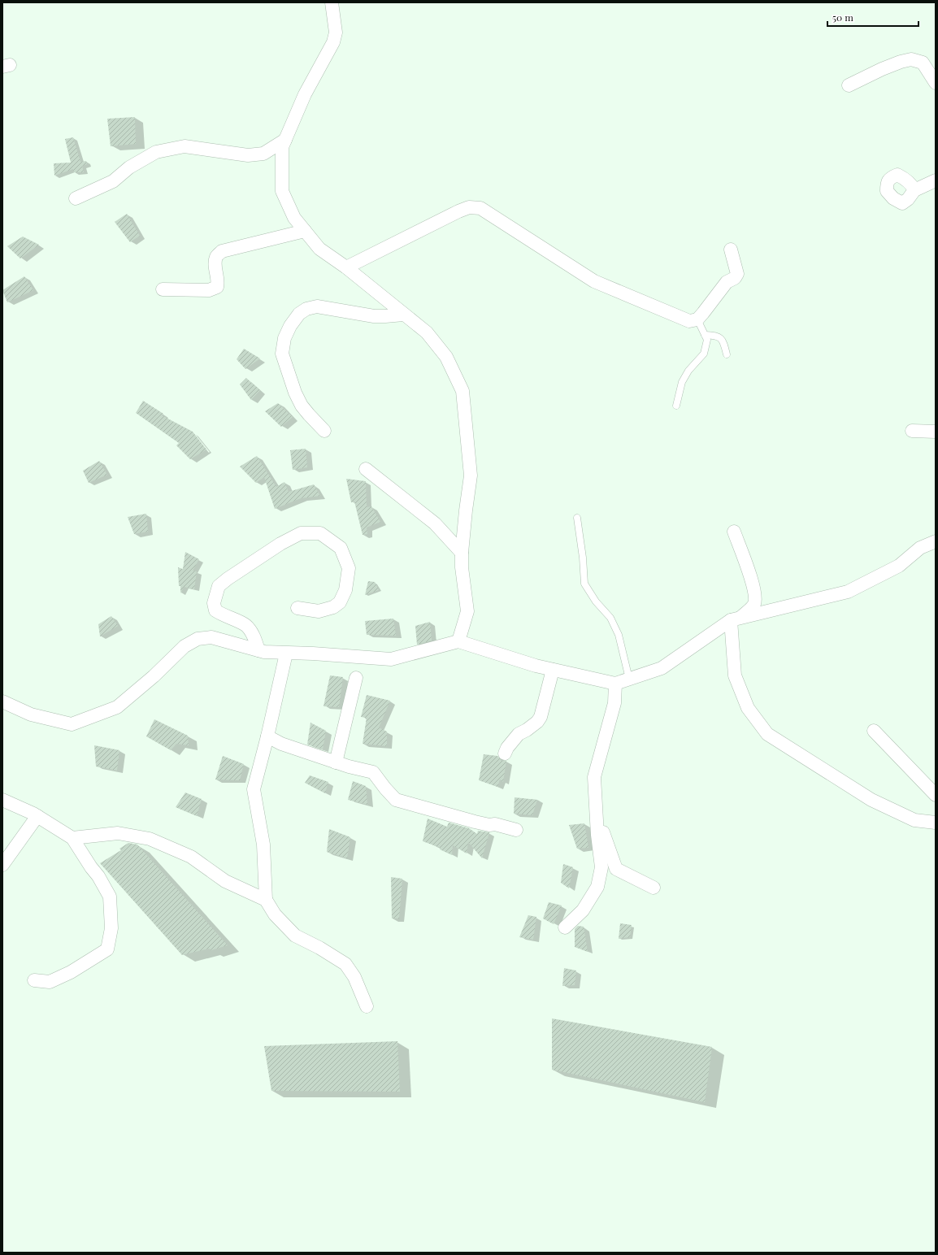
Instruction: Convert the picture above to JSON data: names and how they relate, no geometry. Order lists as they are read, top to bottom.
{
  "scale_bar": "50 m"
}
